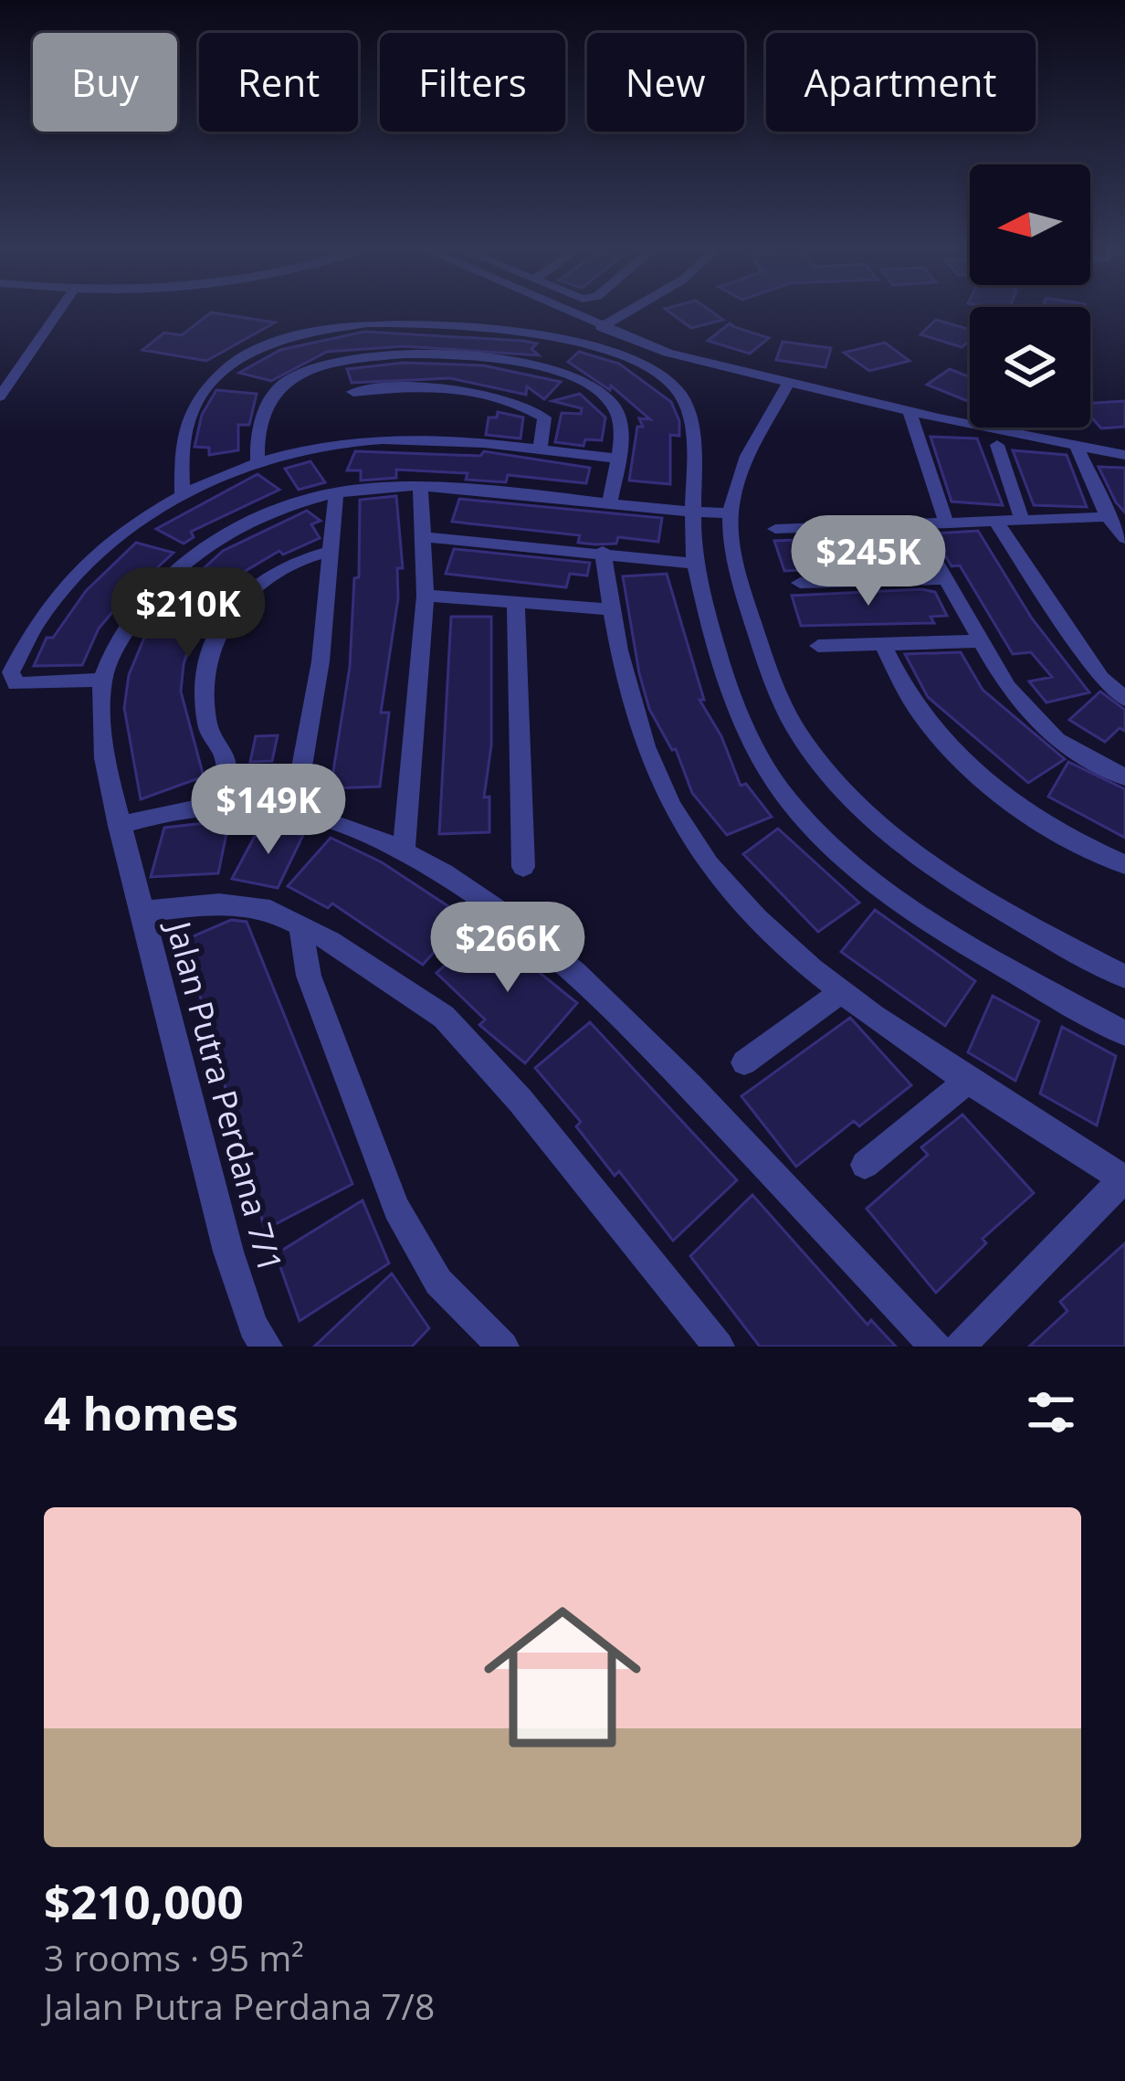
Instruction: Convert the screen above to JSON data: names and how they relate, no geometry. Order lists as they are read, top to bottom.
{
  "streets": {
    "street": ["Jalan Putra Perdana 7/1"]
  },
  "north": "left",
  "page": {
    "chip": [
      "Buy",
      "Rent",
      "Filters",
      "New",
      "Apartment"
    ],
    "price": [
      "$245K",
      "$210K",
      "$149K",
      "$266K"
    ],
    "heading": "4 homes",
    "list": [
      {
        "name": "$210,000",
        "note": "3 rooms · 95 m² · Jalan Putra Perdana 7/8"
      }
    ]
  }
}
